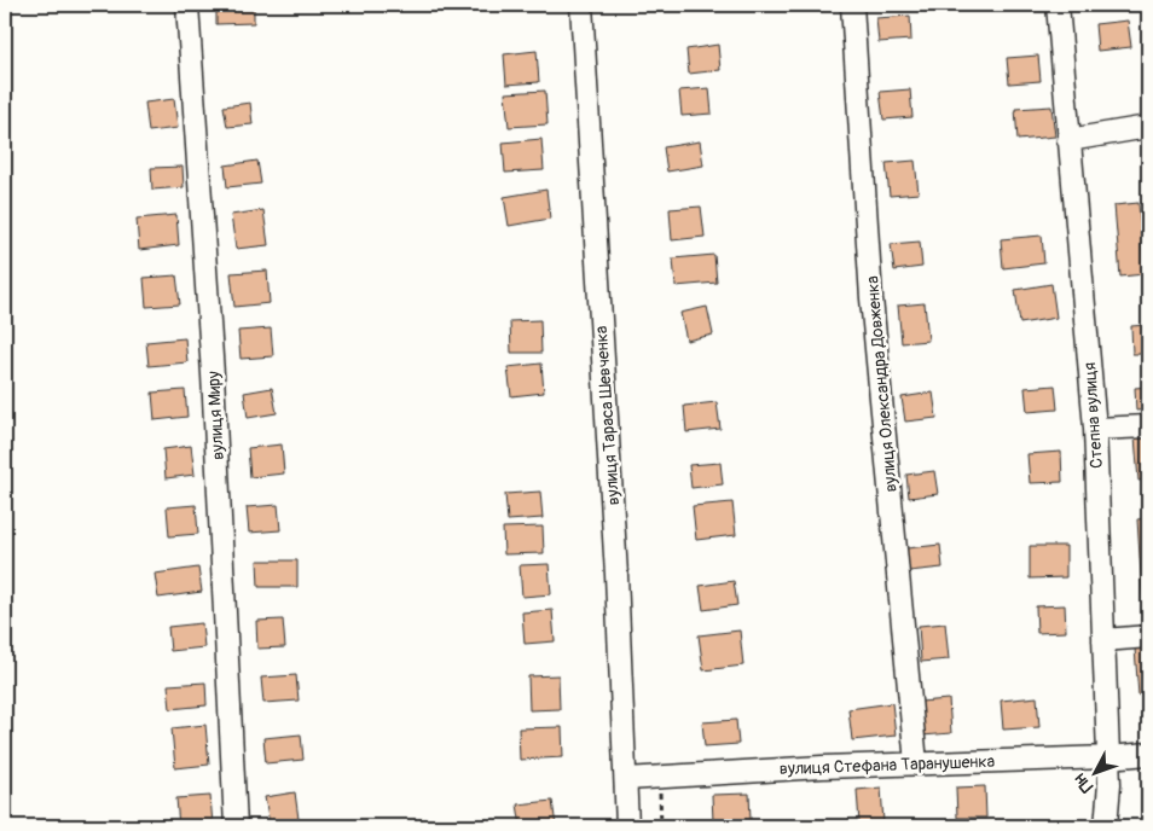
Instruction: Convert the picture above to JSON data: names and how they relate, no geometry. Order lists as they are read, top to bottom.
{
  "streets": {
    "street": [
      "вулиця Олександра Довженка",
      "вулиця Миру",
      "вулиця Тараса Шевченка",
      "Степна вулиця",
      "вулиця Стефана Таранушенка"
    ]
  },
  "crossings": [
    ["вулиця Олександра Довженка", "вулиця Стефана Таранушенка"],
    ["вулиця Тараса Шевченка", "вулиця Стефана Таранушенка"],
    ["Степна вулиця", "вулиця Стефана Таранушенка"]
  ],
  "north": "bottom left"
}
